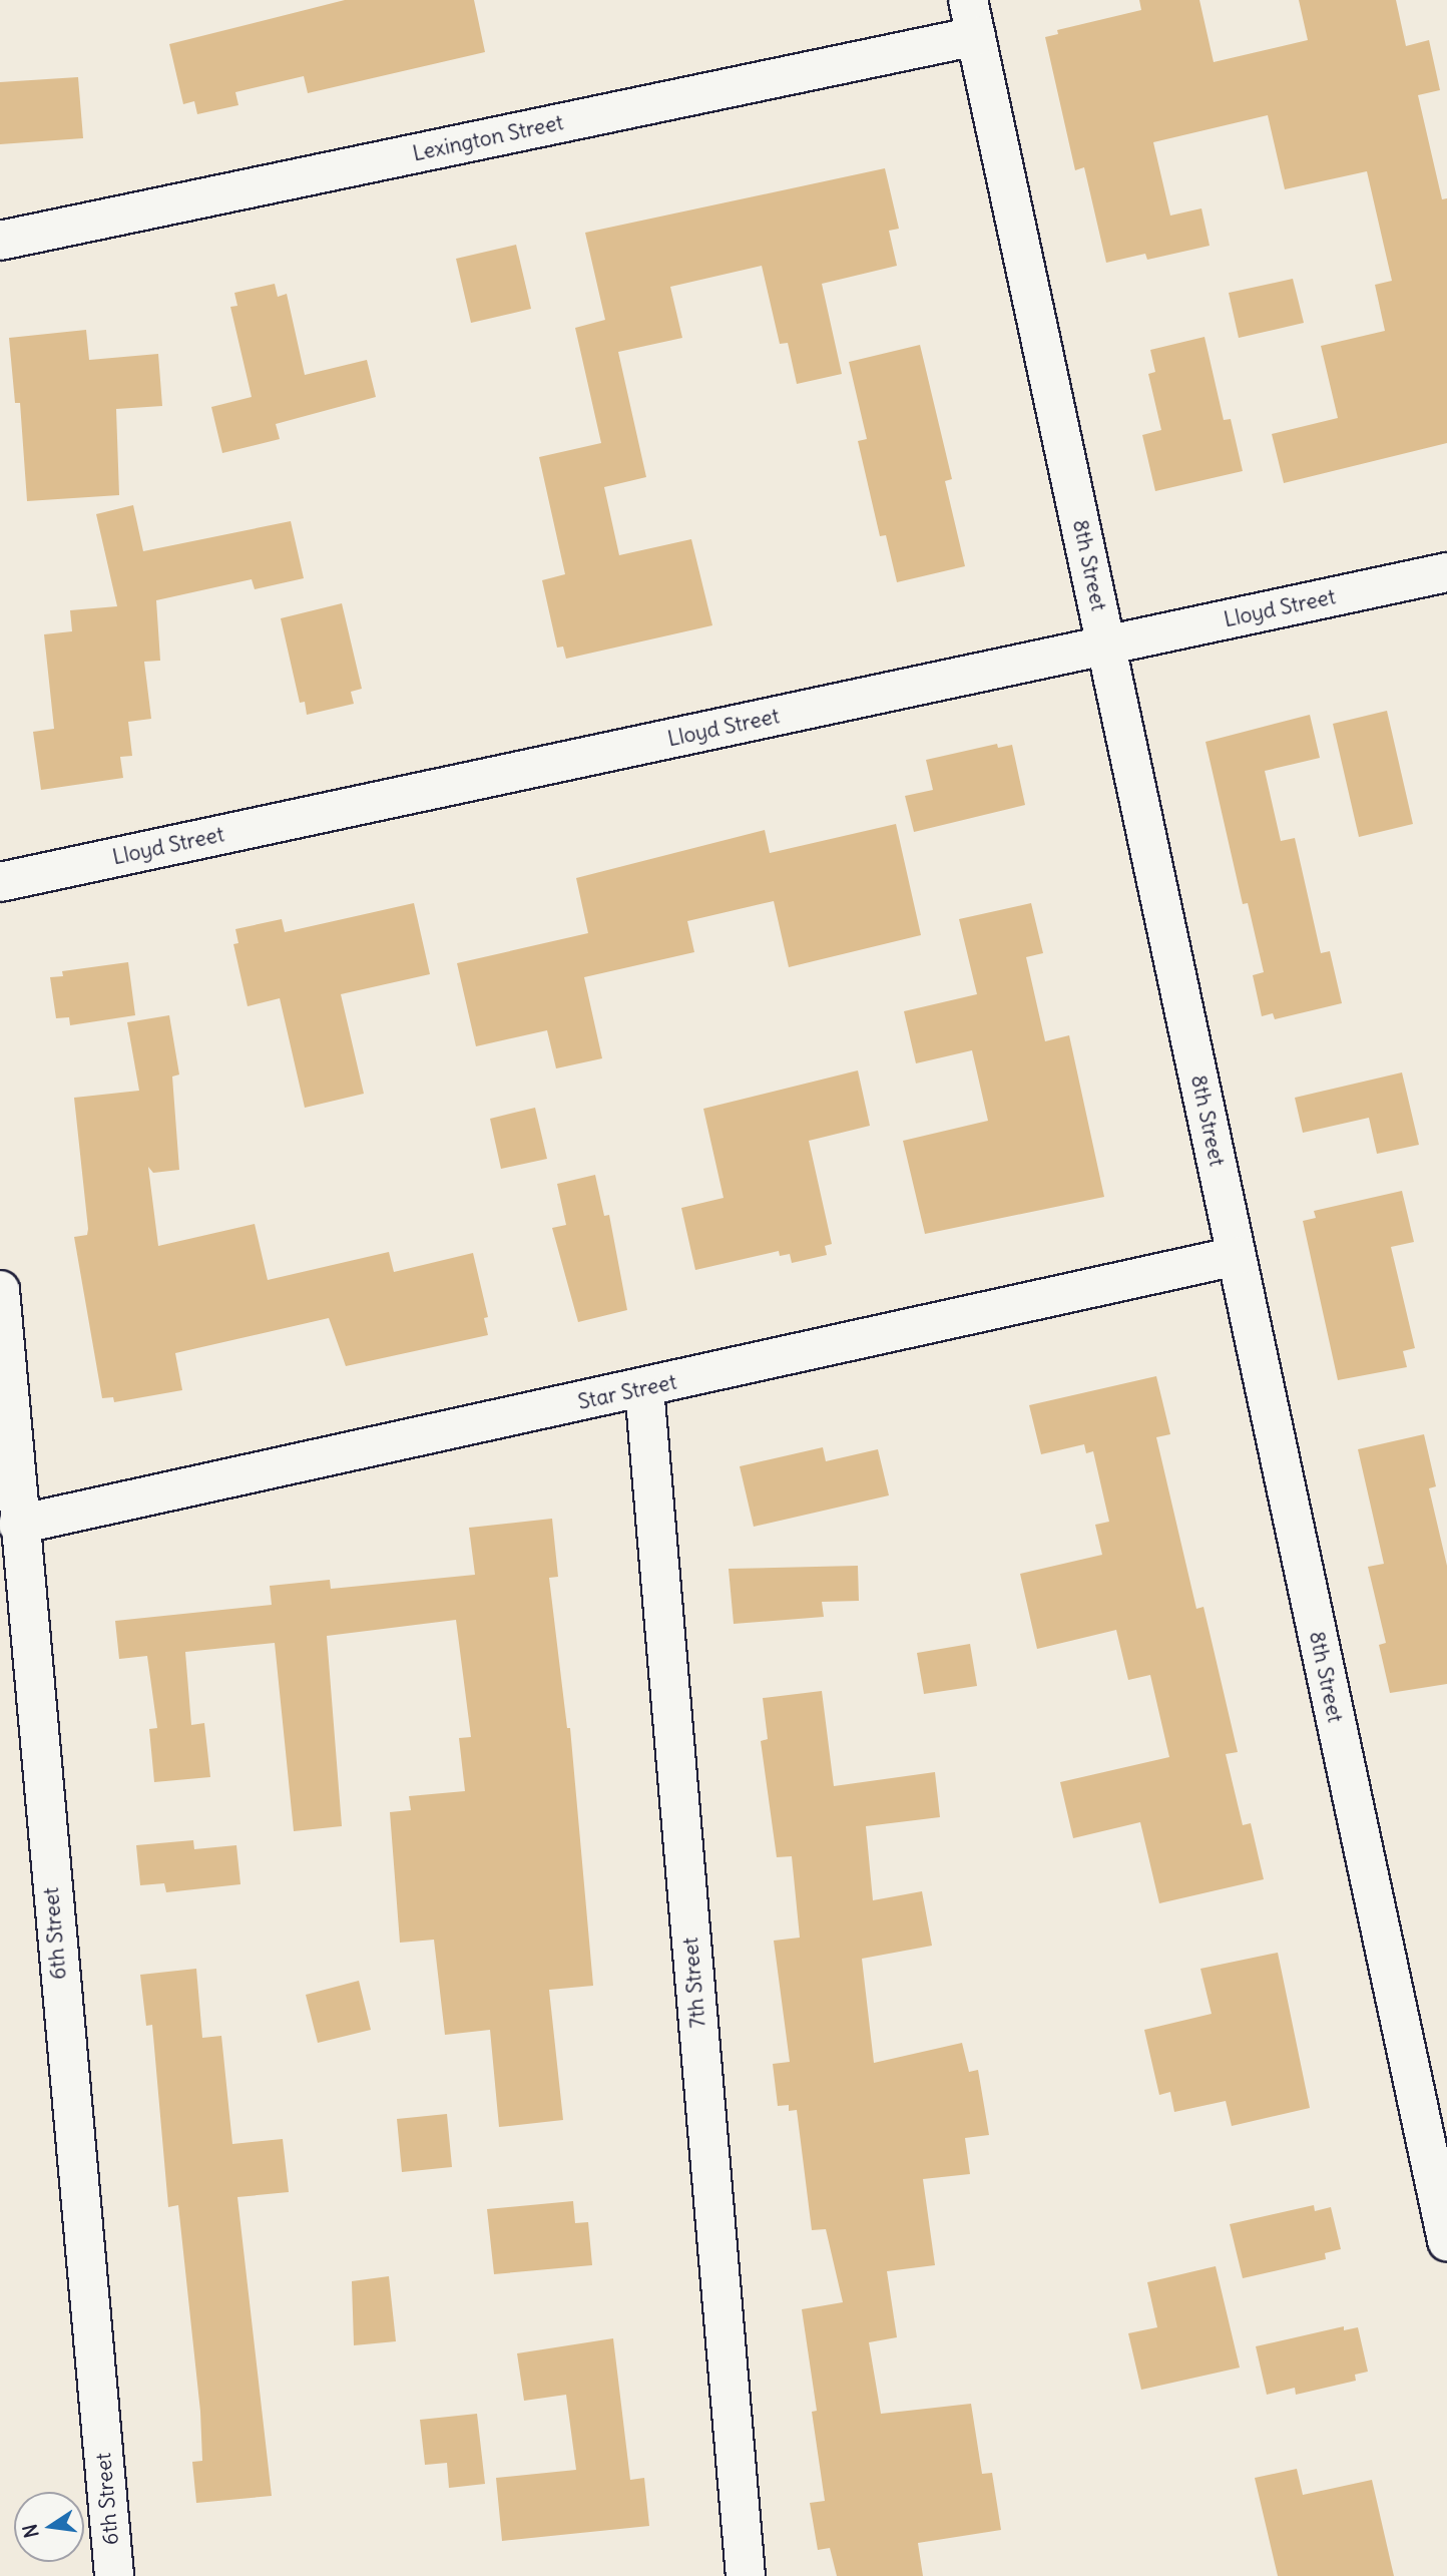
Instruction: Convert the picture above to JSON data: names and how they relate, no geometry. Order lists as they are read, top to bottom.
{
  "streets": {
    "street": [
      "Lexington Street",
      "8th Street",
      "Lloyd Street",
      "Star Street",
      "6th Street",
      "7th Street"
    ]
  },
  "crossings": [
    ["Lexington Street", "8th Street"],
    ["8th Street", "Lloyd Street"],
    ["8th Street", "Star Street"],
    ["Star Street", "6th Street"],
    ["Star Street", "7th Street"]
  ],
  "north": "left"
}
